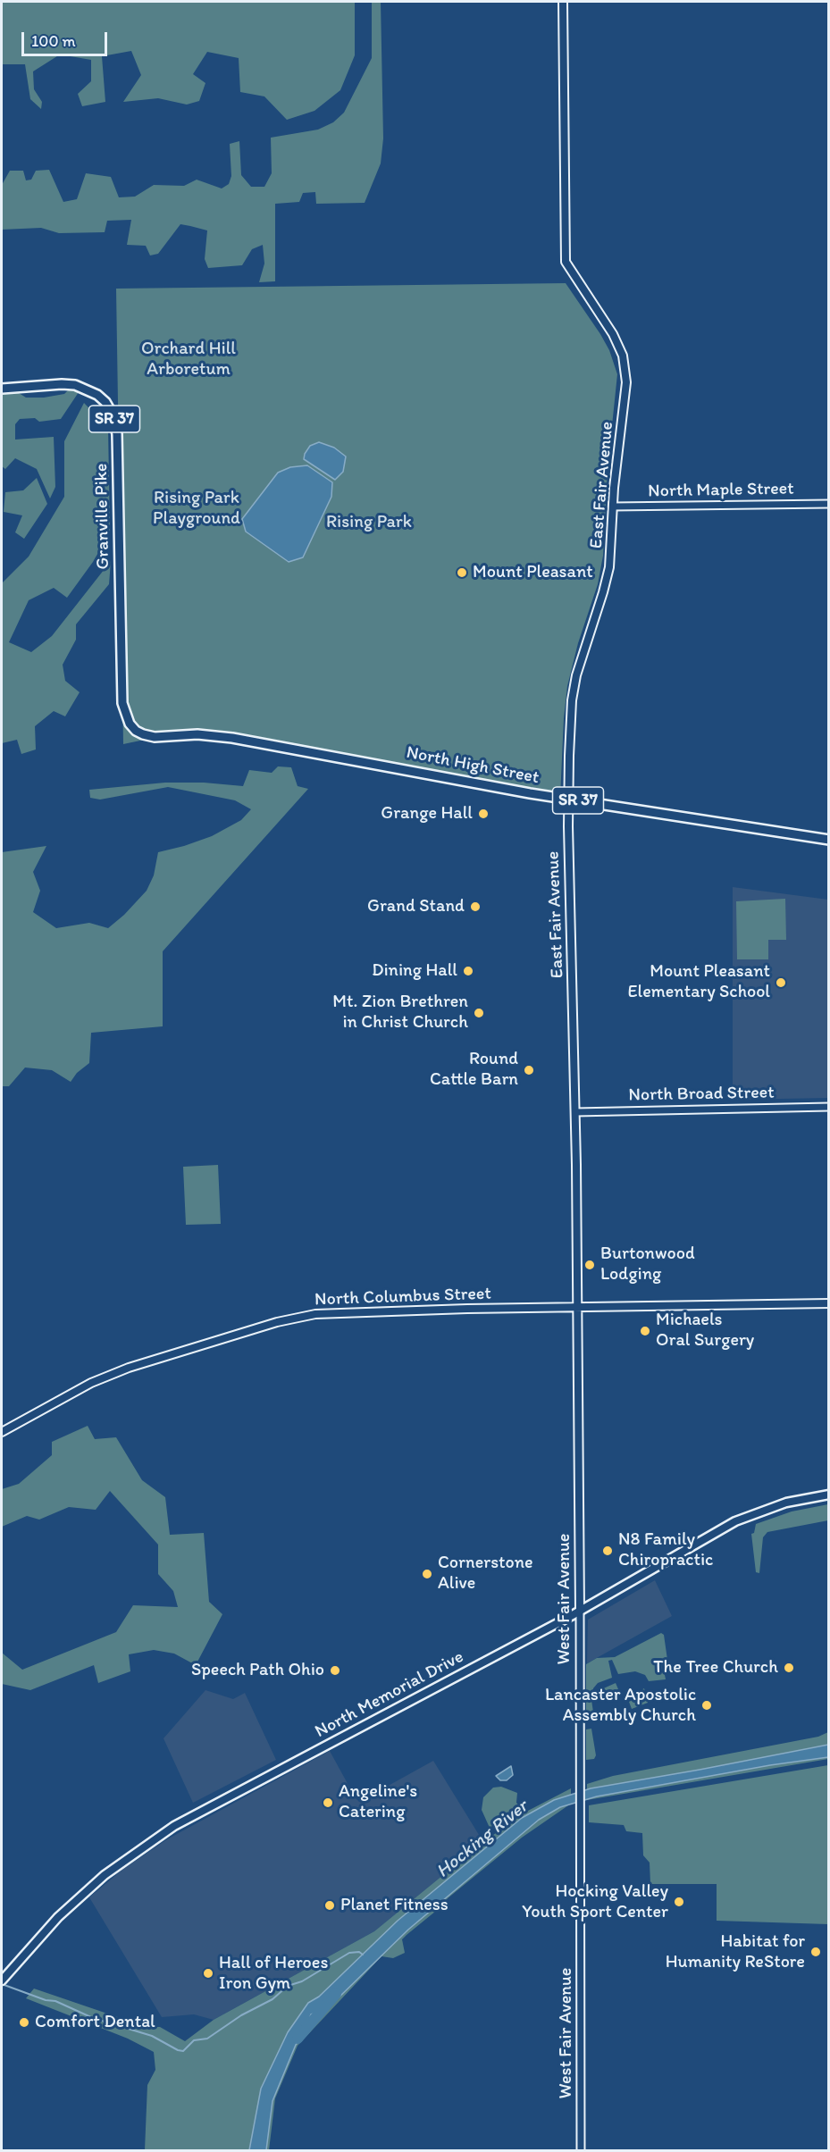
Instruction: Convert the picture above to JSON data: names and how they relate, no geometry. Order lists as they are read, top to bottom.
{
  "streets": {
    "highway": ["SR 37", "Granville Pike", "North High Street"],
    "main road": [
      "East Fair Avenue",
      "North Columbus Street",
      "West Fair Avenue",
      "North Memorial Drive"
    ],
    "street": ["North Maple Street", "North Broad Street"]
  },
  "crossings": [
    ["East Fair Avenue", "North Maple Street"],
    ["East Fair Avenue", "North High Street"],
    ["East Fair Avenue", "North Broad Street"],
    ["East Fair Avenue", "West Fair Avenue"],
    ["Granville Pike", "North High Street"],
    ["North Broad Street", "West Fair Avenue"],
    ["North Columbus Street", "West Fair Avenue"],
    ["West Fair Avenue", "North Memorial Drive"]
  ],
  "water": ["Hocking River"],
  "parks": ["Orchard Hill Arboretum", "Rising Park Playground", "Rising Park"],
  "places": [
    "Mount Pleasant",
    "Grange Hall",
    "Grand Stand",
    "Dining Hall",
    "Mount Pleasant Elementary School",
    "Mt. Zion Brethren in Christ Church",
    "Round Cattle Barn",
    "Burtonwood Lodging",
    "Michaels Oral Surgery",
    "N8 Family Chiropractic",
    "Cornerstone Alive",
    "The Tree Church",
    "Speech Path Ohio",
    "Lancaster Apostolic Assembly Church",
    "Angeline's Catering",
    "Hocking Valley Youth Sport Center",
    "Planet Fitness",
    "Habitat for Humanity ReStore",
    "Hall of Heroes Iron Gym",
    "Comfort Dental"
  ],
  "scale_bar": "100 m"
}
